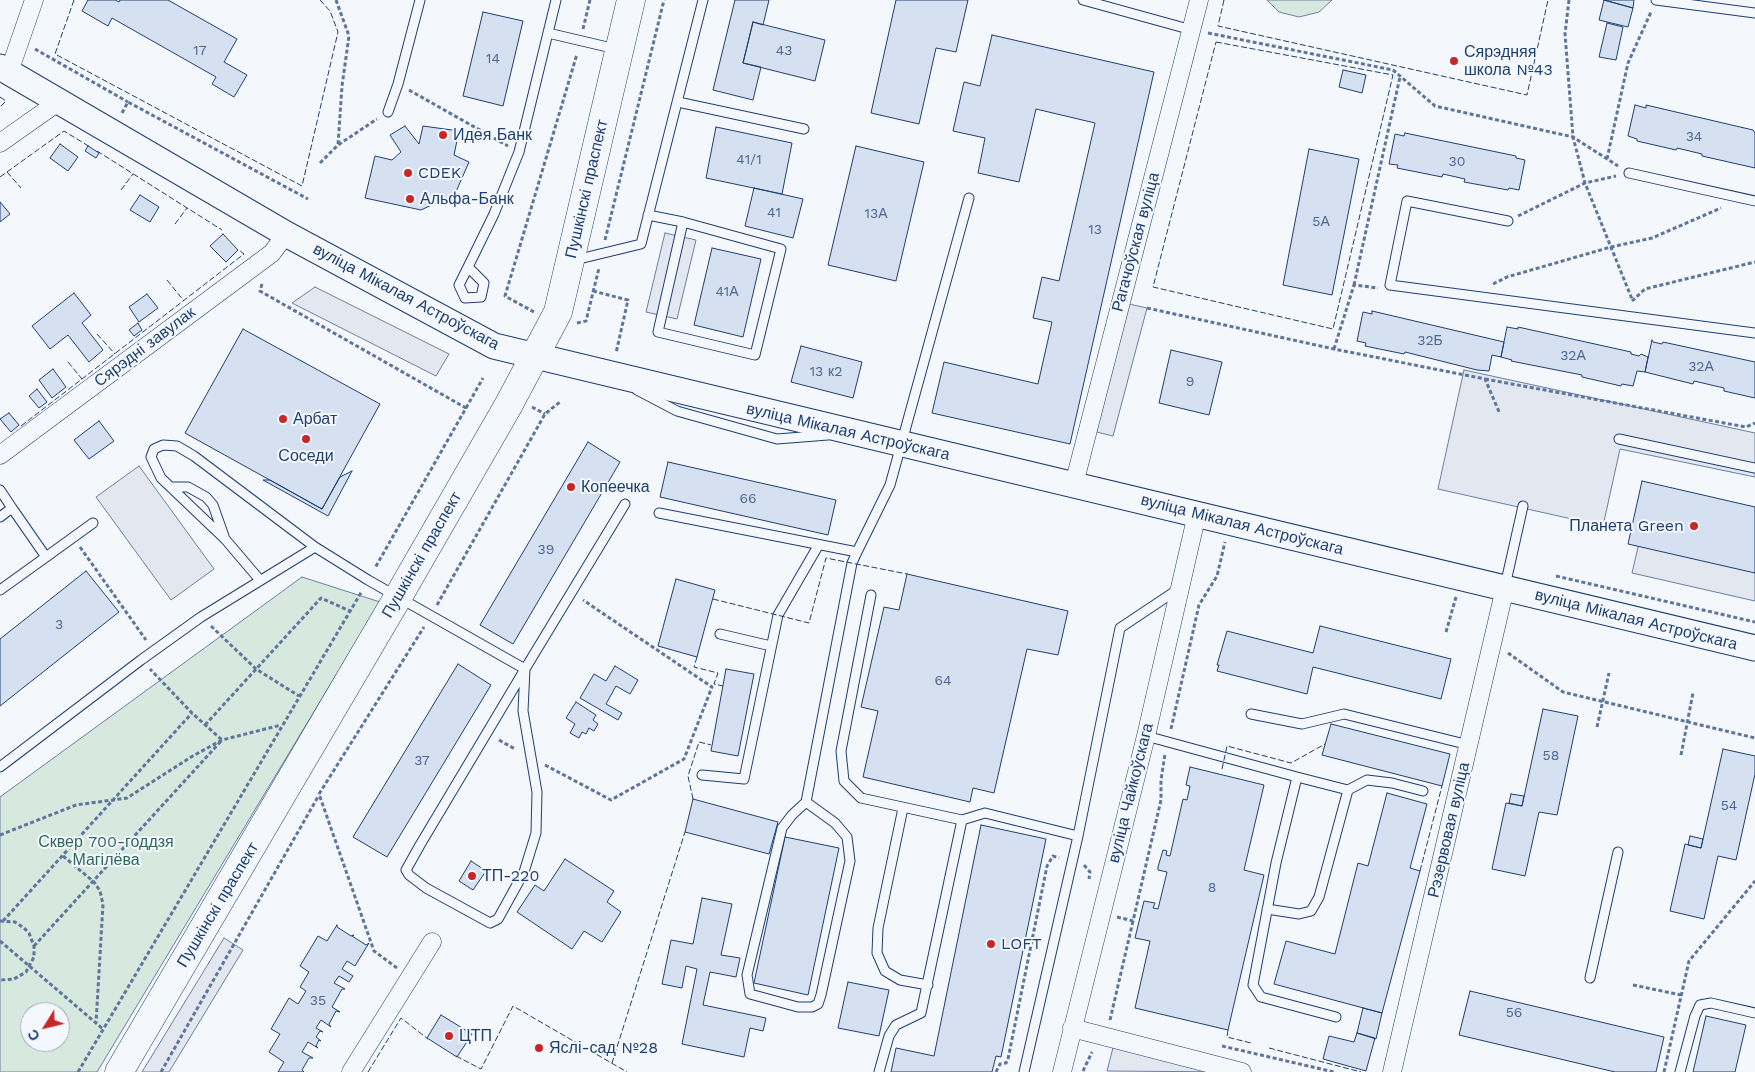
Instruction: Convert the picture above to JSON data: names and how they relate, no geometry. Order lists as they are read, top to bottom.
{
  "streets": {
    "main road": ["Пушкінскі праспект", "вуліца Мікалая Астроўскага"],
    "street": [
      "Рагачоўская вуліца",
      "Сярэдні завулак",
      "вуліца Чайкоўскага",
      "Рэзервовая вуліца"
    ]
  },
  "crossings": [
    ["Пушкінскі праспект", "вуліца Мікалая Астроўскага"],
    ["Рагачоўская вуліца", "вуліца Мікалая Астроўскага"],
    ["вуліца Мікалая Астроўскага", "Сярэдні завулак"],
    ["вуліца Мікалая Астроўскага", "вуліца Чайкоўскага"],
    ["вуліца Мікалая Астроўскага", "Рэзервовая вуліца"]
  ],
  "parks": ["Сквер 700-годдзя Магілёва"],
  "places": [
    "Сярэдняя школа №43",
    "Идея Банк",
    "CDEK",
    "Альфа-Банк",
    "Арбат",
    "Соседи",
    "Копеечка",
    "Планета Green",
    "ТП-220",
    "LOFT",
    "ЦТП",
    "Яслі-сад №28"
  ],
  "house_numbers": [
    "17",
    "43",
    "14",
    "34",
    "41/1",
    "30",
    "41",
    "13А",
    "5А",
    "13",
    "41А",
    "32Б",
    "32А",
    "32А",
    "13 к2",
    "9",
    "66",
    "39",
    "3",
    "64",
    "58",
    "37",
    "54",
    "8",
    "35",
    "56"
  ],
  "north": "bottom left"
}
